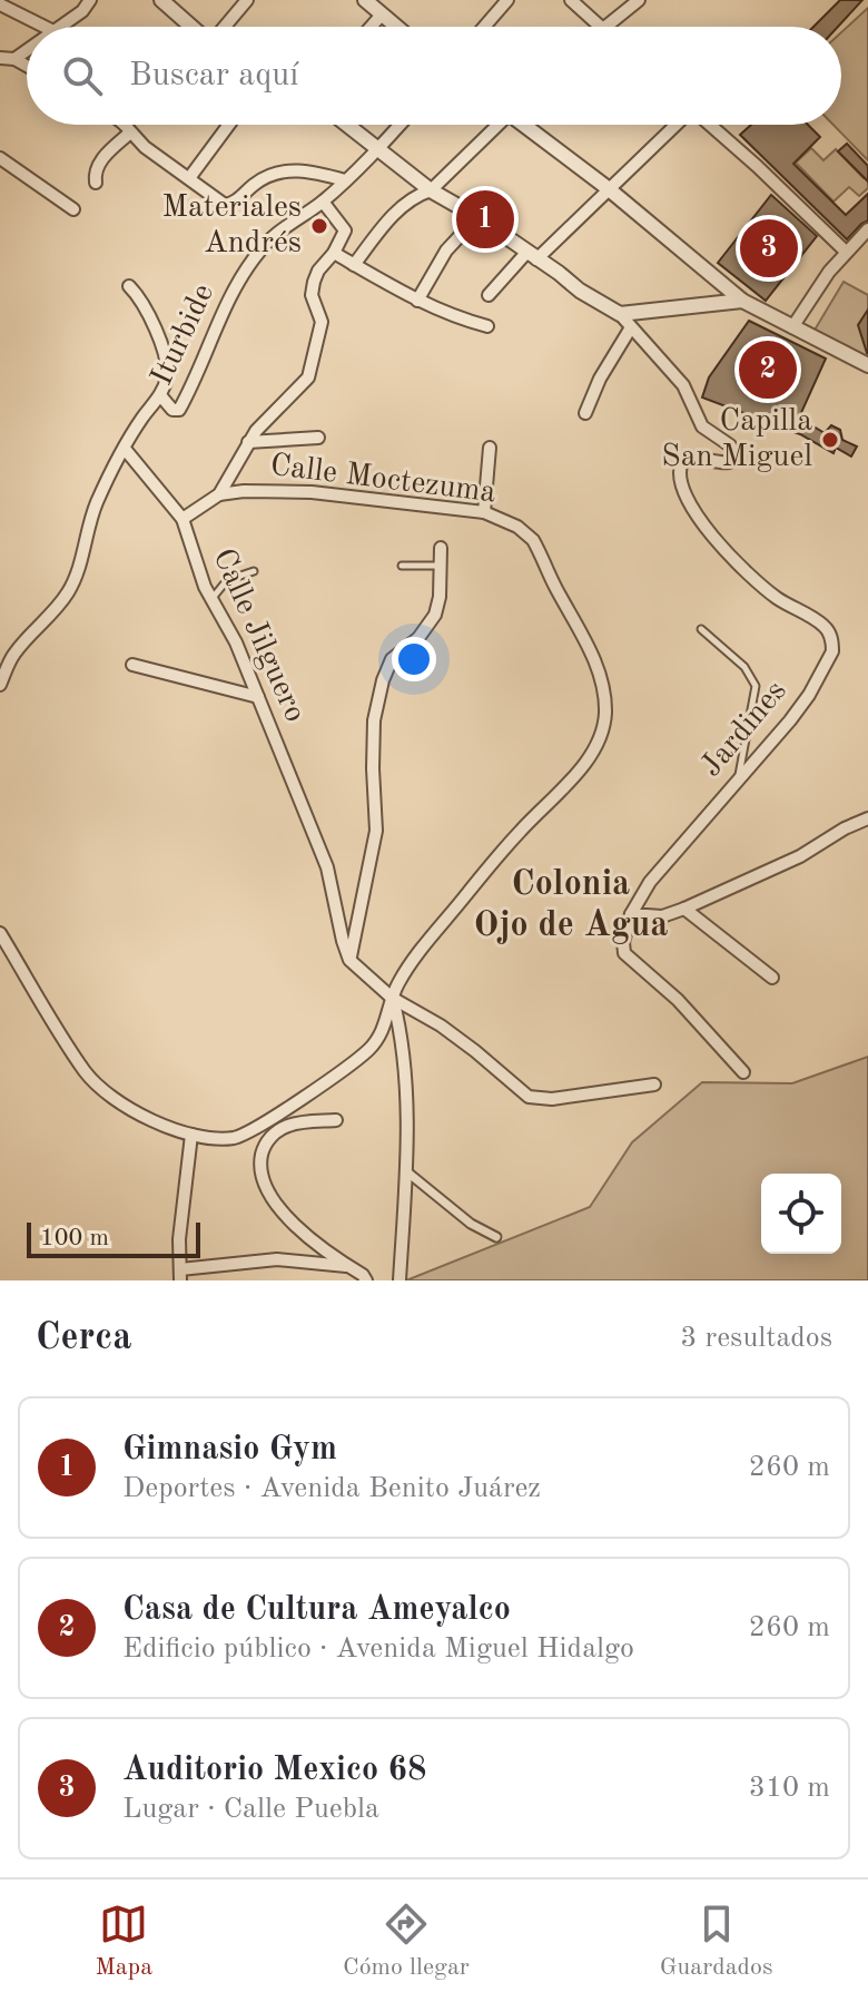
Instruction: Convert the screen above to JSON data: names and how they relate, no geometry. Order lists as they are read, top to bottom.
{
  "streets": {
    "street": [
      "Iturbide",
      "Calle Moctezuma",
      "Calle Jilguero",
      "Jardines"
    ]
  },
  "crossings": [
    ["Calle Moctezuma", "Calle Jilguero"]
  ],
  "districts": ["Colonia Ojo de Agua"],
  "places": ["Materiales Andrés", "Capilla San Miguel"],
  "scale_bar": "100 m",
  "page": {
    "search": "Buscar aquí",
    "pins": ["1", "3", "2"],
    "scale": "100 m",
    "heading": ["Cerca", "3 resultados"],
    "list": [
      {
        "mark": "1",
        "name": "Gimnasio Gym",
        "note": "Deportes · Avenida Benito Juárez",
        "value": "260 m"
      },
      {
        "mark": "2",
        "name": "Casa de Cultura Ameyalco",
        "note": "Edificio público · Avenida Miguel Hidalgo",
        "value": "260 m"
      },
      {
        "mark": "3",
        "name": "Auditorio Mexico 68",
        "note": "Lugar · Calle Puebla",
        "value": "310 m"
      }
    ],
    "nav": ["Mapa", "Cómo llegar", "Guardados"]
  }
}
